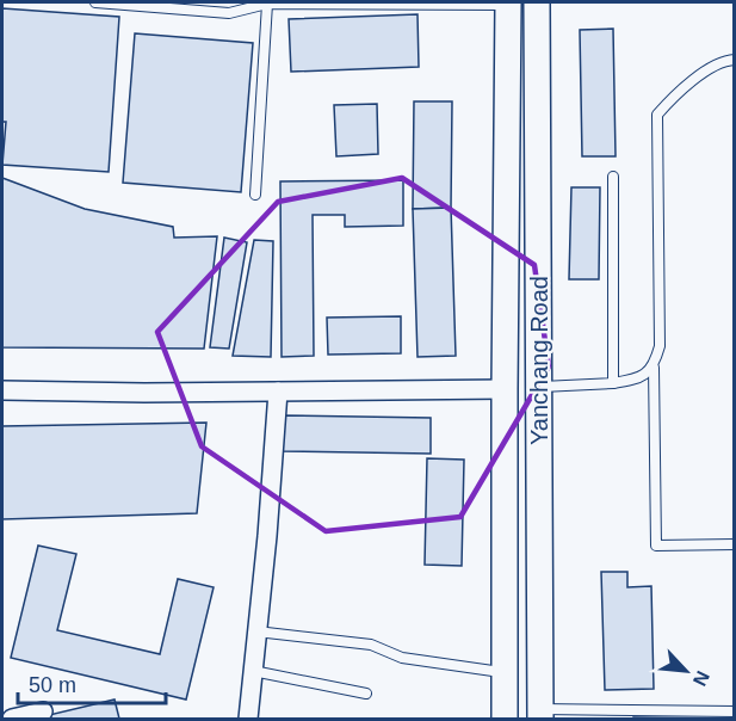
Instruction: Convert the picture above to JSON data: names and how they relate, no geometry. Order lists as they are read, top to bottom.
{
  "streets": {
    "main road": ["Yanchang Road"]
  },
  "scale_bar": "50 m",
  "north": "bottom right"
}
